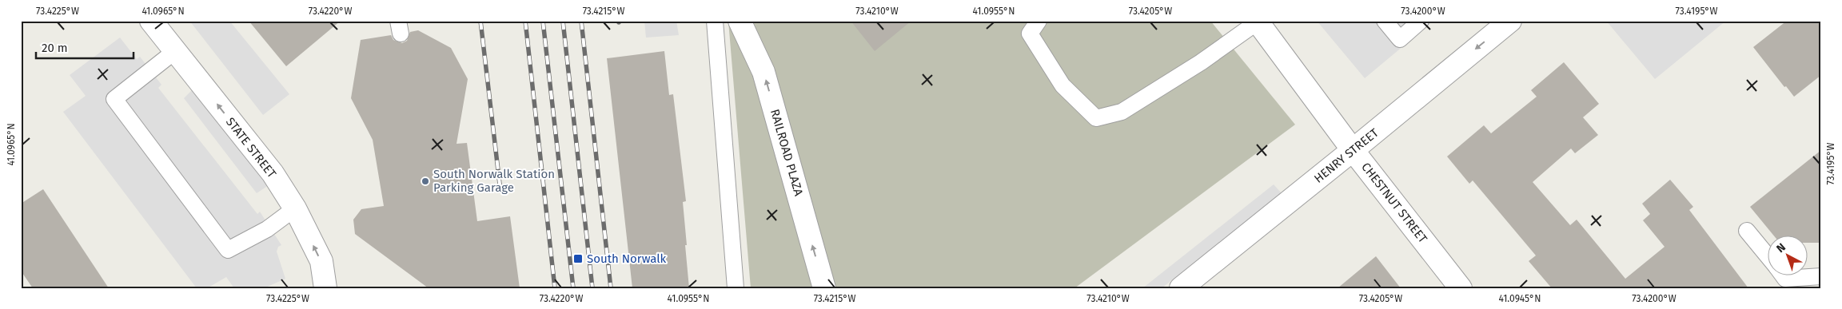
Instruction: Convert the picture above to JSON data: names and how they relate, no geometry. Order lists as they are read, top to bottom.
{
  "streets": {
    "street": [
      "STATE STREET",
      "RAILROAD PLAZA",
      "HENRY STREET",
      "CHESTNUT STREET"
    ]
  },
  "crossings": [
    ["HENRY STREET", "CHESTNUT STREET"]
  ],
  "one_way": ["STATE STREET", "RAILROAD PLAZA", "HENRY STREET"],
  "places": {
    "other": ["South Norwalk Station Parking Garage"],
    "transit": ["South Norwalk"]
  },
  "scale_bar": "20 m",
  "north": "top left",
  "coordinates": [
    "73.4225°W",
    "41.0965°N",
    "73.4220°W",
    "73.4215°W",
    "73.4210°W",
    "41.0955°N",
    "73.4205°W",
    "73.4200°W",
    "73.4195°W",
    "41.0945°N"
  ]
}
